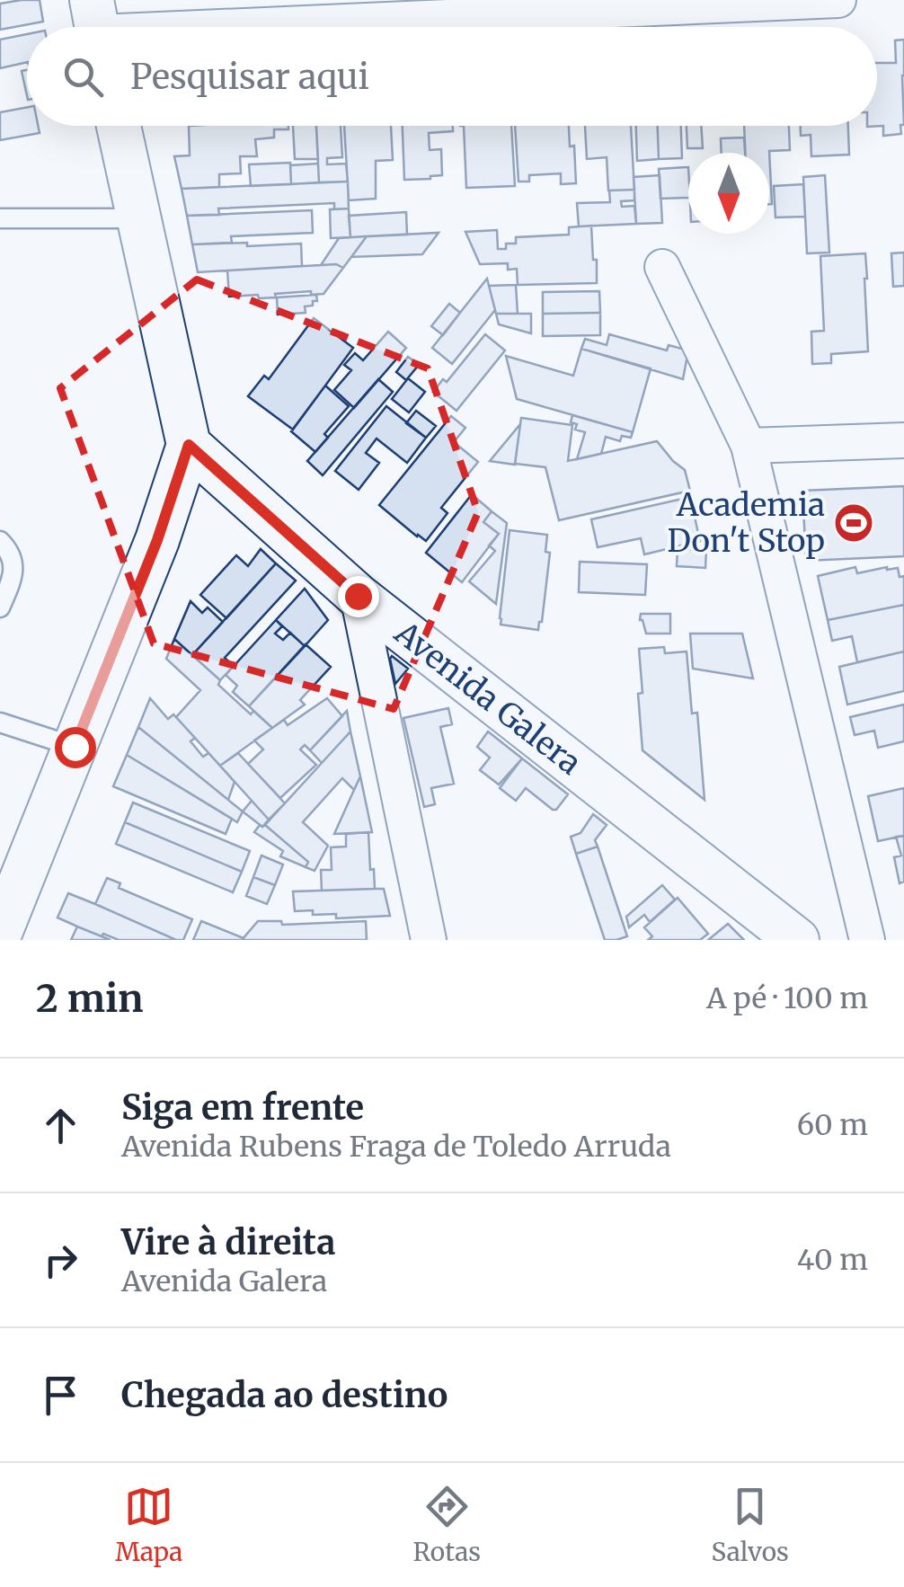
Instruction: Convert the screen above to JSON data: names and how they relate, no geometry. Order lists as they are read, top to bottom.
{
  "streets": {
    "street": ["Avenida Galera"]
  },
  "places": {
    "sports": ["Academia Don't Stop"]
  },
  "north": "bottom",
  "page": {
    "search": "Pesquisar aqui",
    "heading": ["2 min", "A pé · 100 m"],
    "list": [
      ["Siga em frente", "Avenida Rubens Fraga de Toledo Arruda", "60 m"],
      ["Vire à direita", "Avenida Galera", "40 m"],
      "Chegada ao destino"
    ],
    "nav": ["Mapa", "Rotas", "Salvos"]
  }
}
